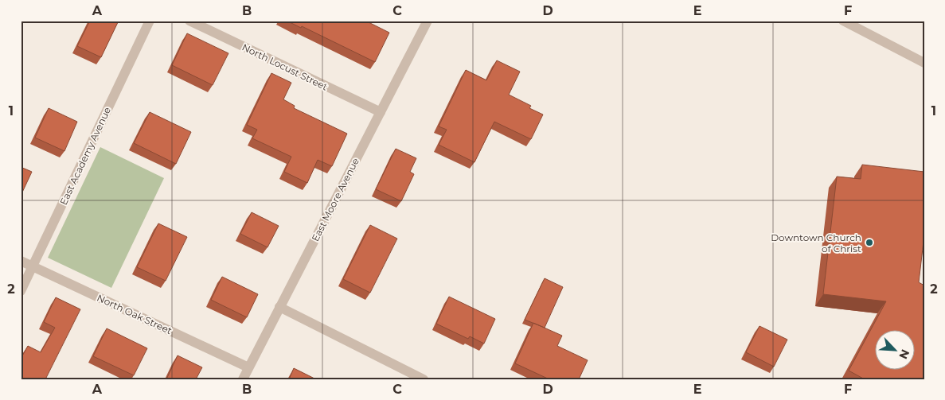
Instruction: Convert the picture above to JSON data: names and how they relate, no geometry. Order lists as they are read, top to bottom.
{
  "streets": {
    "street": [
      "North Locust Street",
      "East Academy Avenue",
      "East Moore Avenue",
      "North Oak Street"
    ]
  },
  "crossings": [
    ["North Locust Street", "East Moore Avenue"],
    ["East Academy Avenue", "North Oak Street"],
    ["East Moore Avenue", "North Oak Street"]
  ],
  "places": ["Downtown Church of Christ"],
  "north": "bottom right",
  "grid": {
    "columns": [
      "A",
      "B",
      "C",
      "D",
      "E",
      "F"
    ],
    "rows": ["1", "2"]
  }
}
